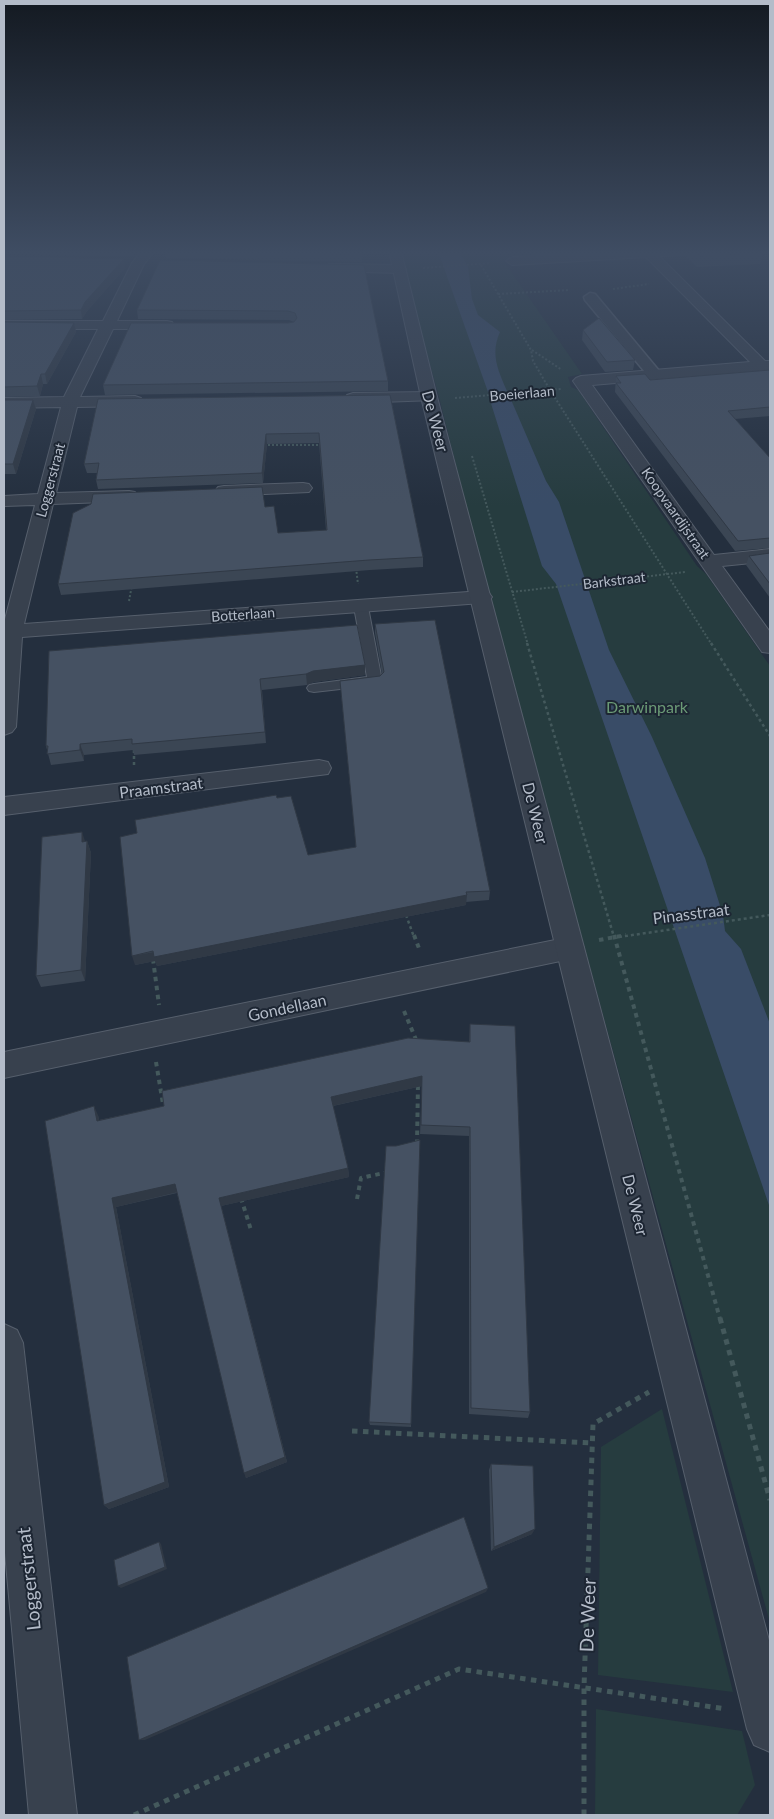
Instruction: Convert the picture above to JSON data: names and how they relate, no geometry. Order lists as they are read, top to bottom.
{
  "streets": {
    "street": [
      "De Weer",
      "Loggerstraat",
      "Koopvaardijstraat",
      "Botterlaan",
      "Praamstraat",
      "Gondellaan"
    ],
    "path": ["Boeierlaan", "Barkstraat", "Pinasstraat"]
  },
  "crossings": [
    ["Boeierlaan", "De Weer"],
    ["Boeierlaan", "Koopvaardijstraat"],
    ["De Weer", "Botterlaan"],
    ["De Weer", "Gondellaan"],
    ["Loggerstraat", "Botterlaan"],
    ["Koopvaardijstraat", "Barkstraat"]
  ],
  "parks": ["Darwinpark"]
}
